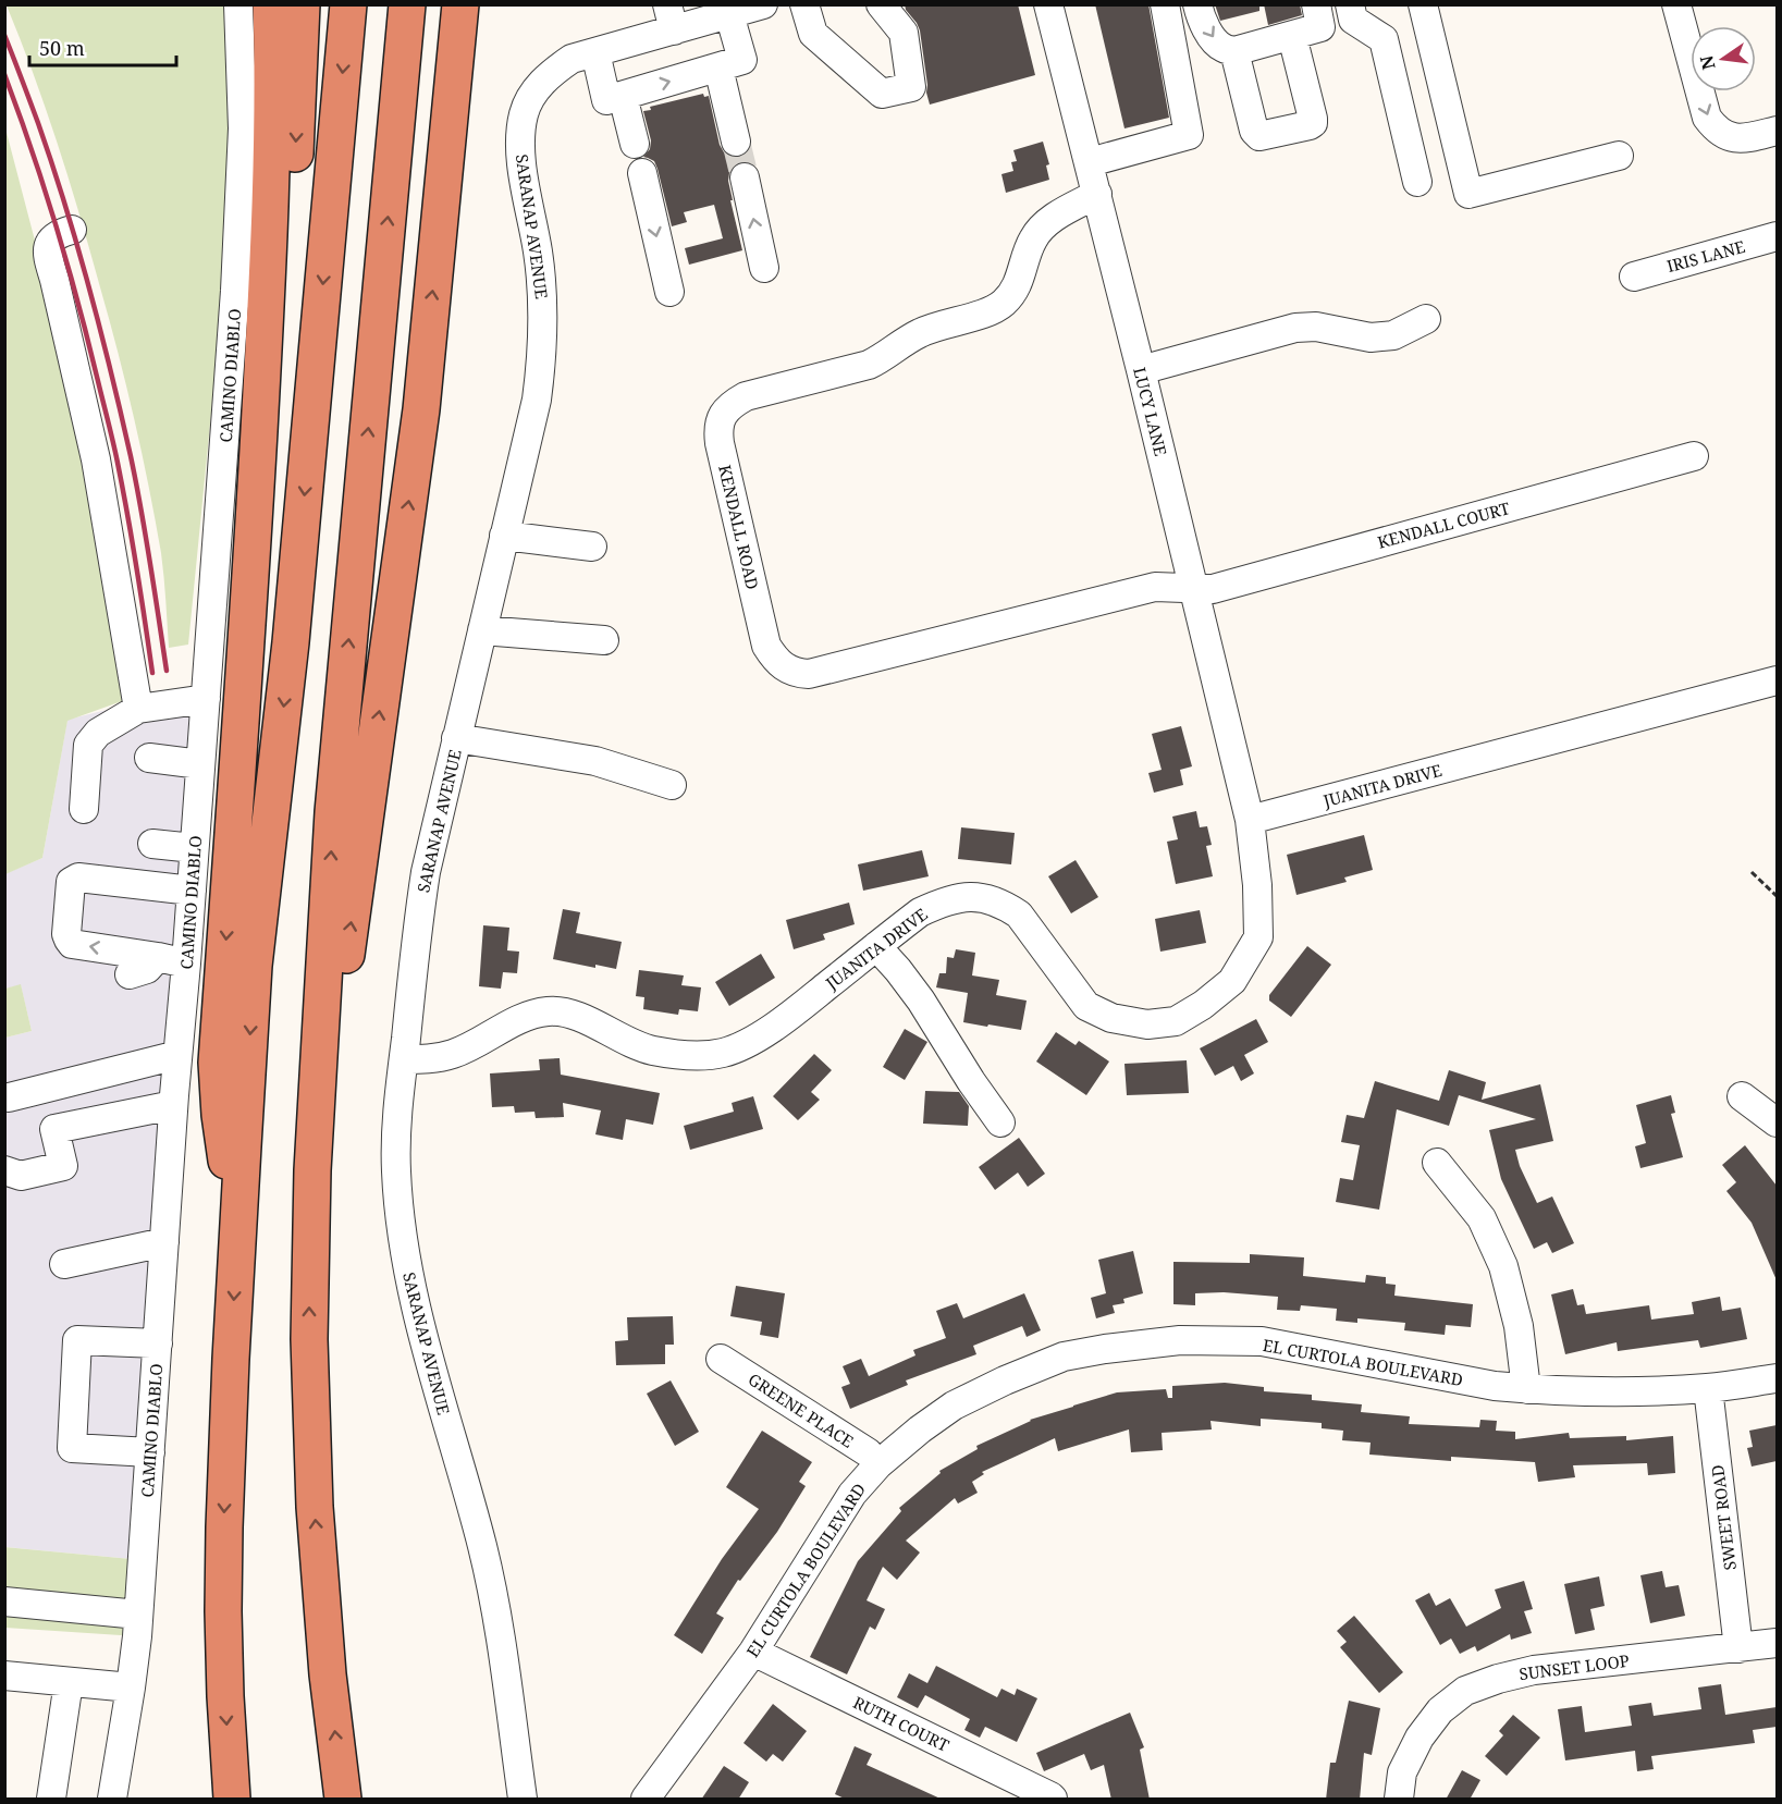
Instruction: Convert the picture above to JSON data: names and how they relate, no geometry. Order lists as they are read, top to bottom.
{
  "streets": {
    "street": [
      "SARANAP AVENUE",
      "IRIS LANE",
      "CAMINO DIABLO",
      "LUCY LANE",
      "KENDALL COURT",
      "KENDALL ROAD",
      "JUANITA DRIVE",
      "EL CURTOLA BOULEVARD",
      "GREENE PLACE",
      "SWEET ROAD",
      "SUNSET LOOP",
      "RUTH COURT"
    ]
  },
  "crossings": [
    ["SARANAP AVENUE", "JUANITA DRIVE"],
    ["LUCY LANE", "KENDALL COURT"],
    ["LUCY LANE", "KENDALL ROAD"],
    ["LUCY LANE", "JUANITA DRIVE"],
    ["KENDALL COURT", "KENDALL ROAD"],
    ["EL CURTOLA BOULEVARD", "GREENE PLACE"],
    ["EL CURTOLA BOULEVARD", "SWEET ROAD"],
    ["EL CURTOLA BOULEVARD", "RUTH COURT"],
    ["SWEET ROAD", "SUNSET LOOP"]
  ],
  "scale_bar": "50 m",
  "north": "left"
}
